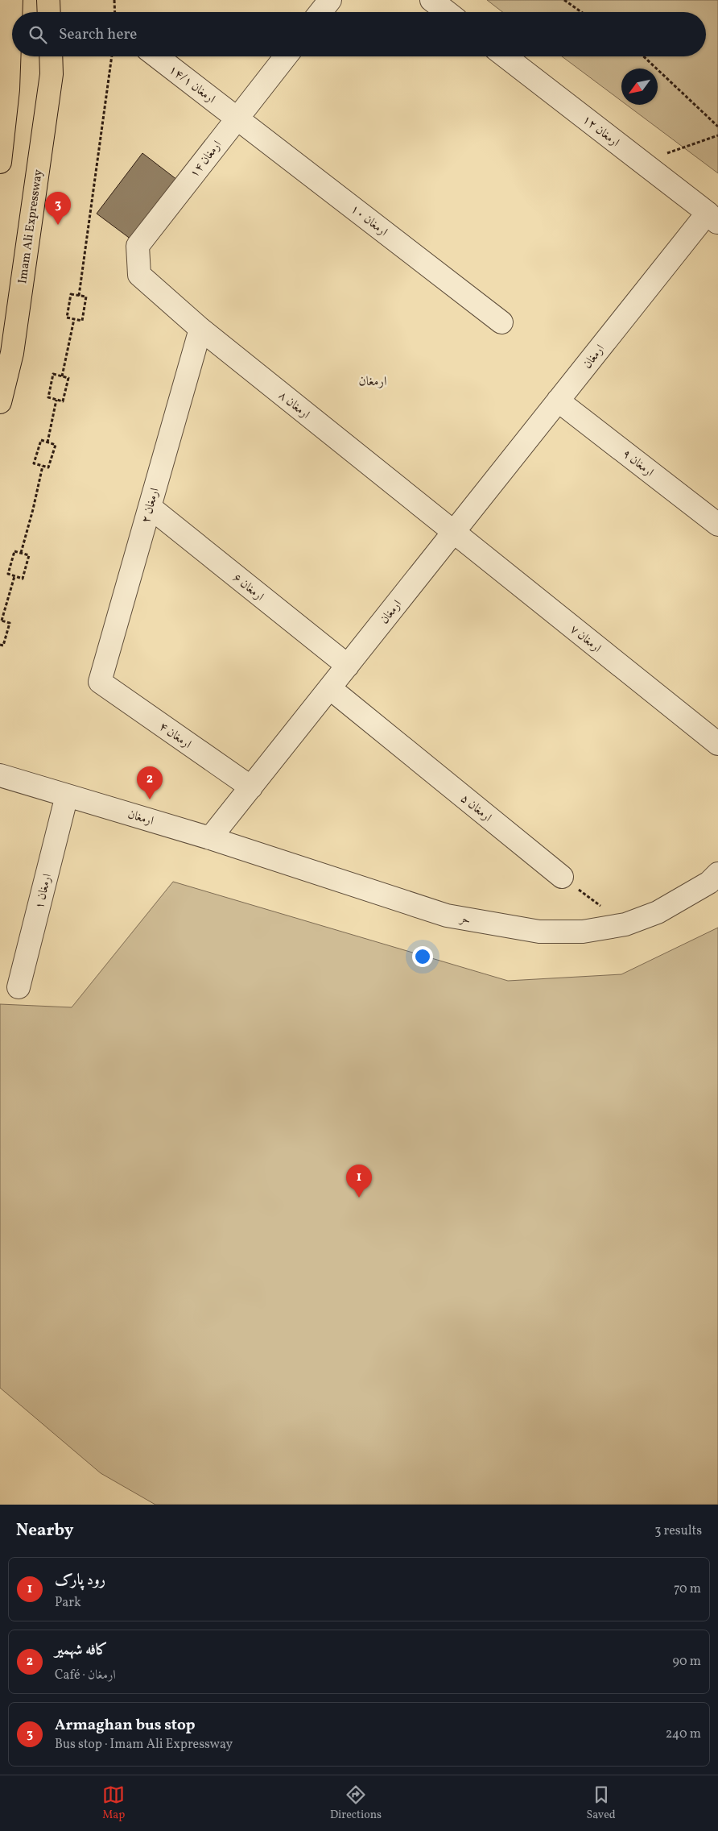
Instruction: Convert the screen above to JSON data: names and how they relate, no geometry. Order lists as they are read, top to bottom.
{
  "streets": {
    "highway": ["Imam Ali Expressway"],
    "street": [
      "ارمغان ۱۴/۱",
      "ارمغان ۱۲",
      "ارمغان ۱۴",
      "ارمغان ۱۰",
      "ارمغان",
      "ارمغان ۸",
      "ارمغان ۹",
      "ارمغان ۲",
      "ارمغان ۶",
      "ارمغان ۷",
      "ارمغان ۴",
      "ارمغان ۵",
      "ارمغان ۱",
      "حر"
    ]
  },
  "crossings": [
    ["ارمغان ۱۴/۱", "ارمغان ۱۴"],
    ["ارمغان ۱۴/۱", "ارمغان ۱۰"],
    ["ارمغان ۱۲", "ارمغان"],
    ["ارمغان ۱۴", "ارمغان ۱۰"],
    ["ارمغان ۱۴", "ارمغان ۸"],
    ["ارمغان", "ارمغان ۸"],
    ["ارمغان", "ارمغان ۹"],
    ["ارمغان", "ارمغان ۶"],
    ["ارمغان", "ارمغان ۷"],
    ["ارمغان", "ارمغان ۴"],
    ["ارمغان", "ارمغان ۵"],
    ["ارمغان", "ارمغان ۱"],
    ["ارمغان", "حر"],
    ["ارمغان ۸", "ارمغان ۲"],
    ["ارمغان ۸", "ارمغان ۷"],
    ["ارمغان ۲", "ارمغان ۶"],
    ["ارمغان ۲", "ارمغان ۴"]
  ],
  "districts": ["ارمغان"],
  "north": "bottom left",
  "page": {
    "search": "Search here",
    "pins": ["3", "2", "1"],
    "heading": ["Nearby", "3 results"],
    "list": [
      {
        "mark": "1",
        "name": "رود پارک",
        "note": "Park",
        "value": "70 m"
      },
      {
        "mark": "2",
        "name": "كافه شهمير",
        "note": "Café · ارمغان",
        "value": "90 m"
      },
      {
        "mark": "3",
        "name": "Armaghan bus stop",
        "note": "Bus stop · Imam Ali Expressway",
        "value": "240 m"
      }
    ],
    "nav": ["Map", "Directions", "Saved"]
  }
}
